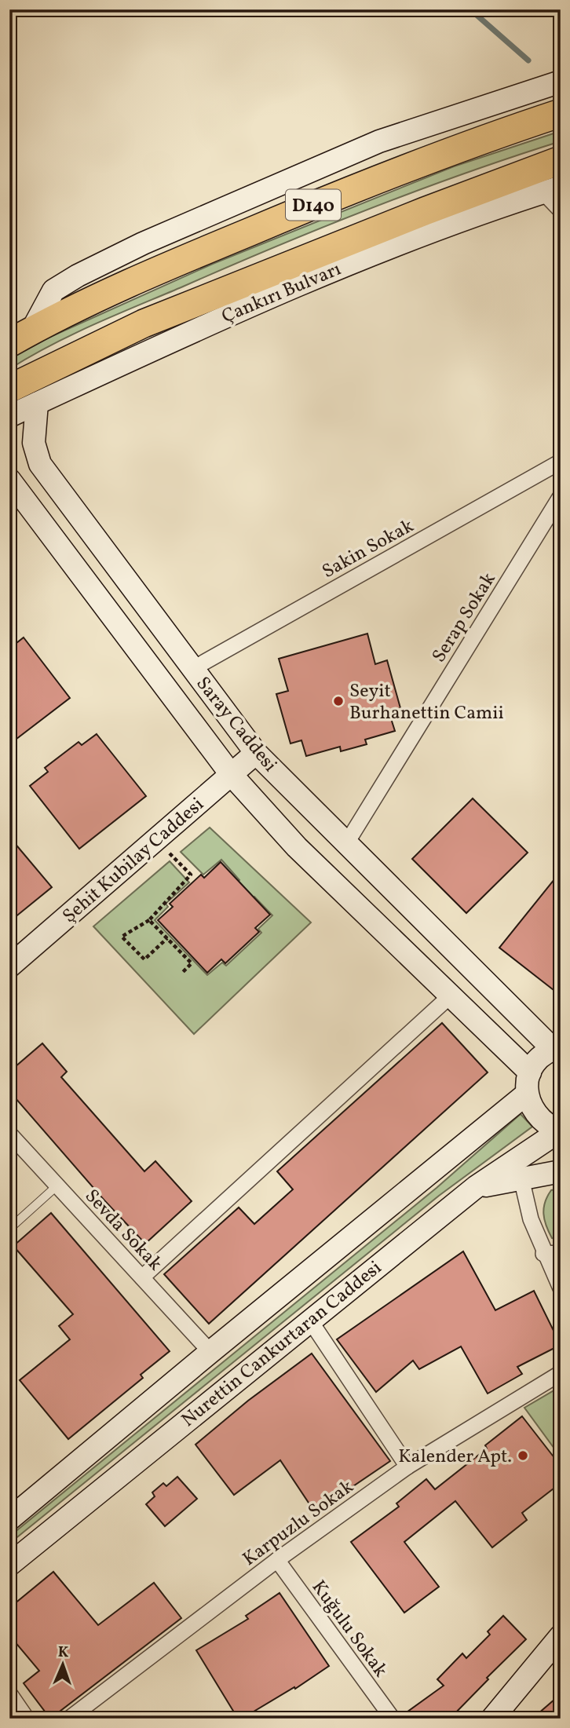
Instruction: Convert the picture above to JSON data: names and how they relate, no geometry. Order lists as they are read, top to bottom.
{
  "streets": {
    "highway": ["D140", "Çankırı Bulvarı"],
    "street": [
      "Sakin Sokak",
      "Serap Sokak",
      "Saray Caddesi",
      "Şehit Kubilay Caddesi",
      "Sevda Sokak",
      "Nurettin Cankurtaran Caddesi",
      "Karpuzlu Sokak",
      "Kuğulu Sokak"
    ]
  },
  "crossings": [
    ["Çankırı Bulvarı", "Saray Caddesi"],
    ["Sakin Sokak", "Saray Caddesi"],
    ["Serap Sokak", "Saray Caddesi"],
    ["Saray Caddesi", "Şehit Kubilay Caddesi"],
    ["Saray Caddesi", "Nurettin Cankurtaran Caddesi"],
    ["Sevda Sokak", "Nurettin Cankurtaran Caddesi"],
    ["Karpuzlu Sokak", "Kuğulu Sokak"]
  ],
  "places": ["Seyit Burhanettin Camii", "Kalender Apt."],
  "north": "top"
}
